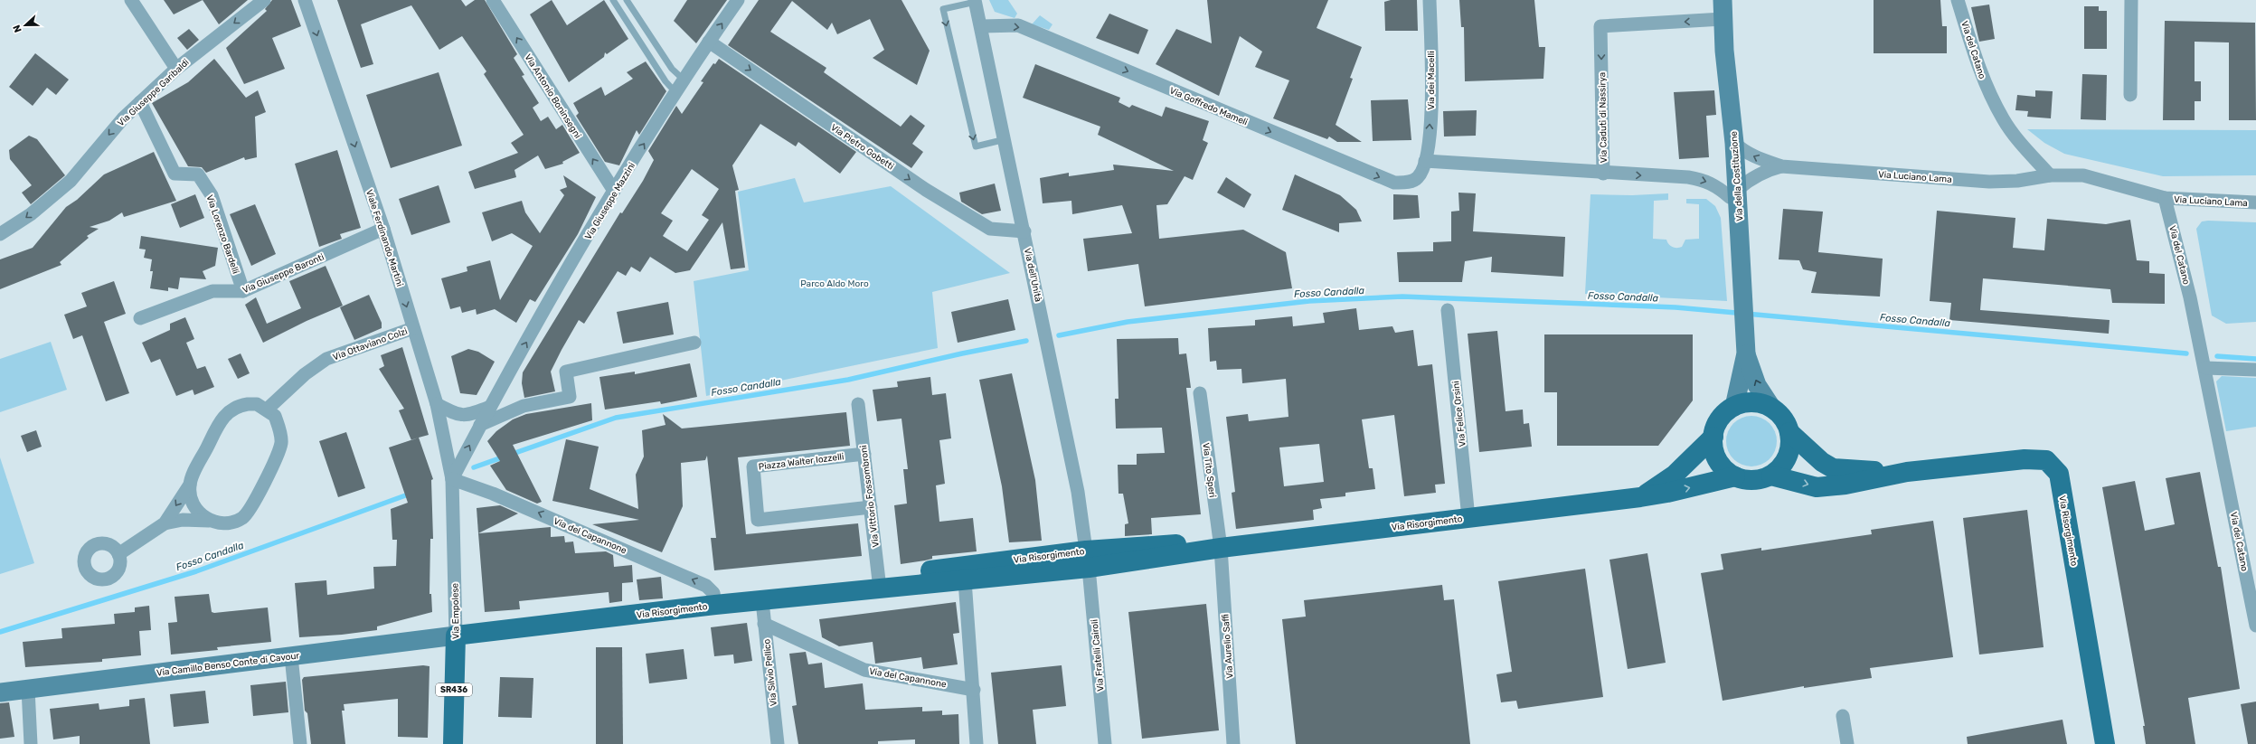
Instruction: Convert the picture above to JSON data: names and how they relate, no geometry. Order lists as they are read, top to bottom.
{
  "streets": {
    "main road": ["Via Risorgimento", "Via Empolese", "SR436"],
    "street": [
      "Via del Catano",
      "Via dei Macelli",
      "Via Giuseppe Garibaldi",
      "Via Antonio Boninsegni",
      "Via Goffredo Mameli",
      "Via Caduti di Nassirya",
      "Via Pietro Gobetti",
      "Via della Costituzione",
      "Via Luciano Lama",
      "Via Giuseppe Mazzini",
      "Via Lorenzo Bardelli",
      "Viale Ferdinando Martini",
      "Via Giuseppe Baronti",
      "Via dell'Unità",
      "Via Ottaviano Colzi",
      "Via Felice Orsini",
      "Piazza Walter Iozzelli",
      "Via Tito Speri",
      "Via Vittorio Fossombroni",
      "Via del Capannone",
      "Via Aurelio Saffi",
      "Via Fratelli Cairoli",
      "Via Camillo Benso Conte di Cavour",
      "Via Silvio Pellico"
    ]
  },
  "crossings": [
    ["Via del Catano", "Via Luciano Lama"],
    ["Via dei Macelli", "Via Goffredo Mameli"],
    ["Via dei Macelli", "Via Caduti di Nassirya"],
    ["Via Giuseppe Garibaldi", "Via Lorenzo Bardelli"],
    ["Via Antonio Boninsegni", "Via Giuseppe Mazzini"],
    ["Via Goffredo Mameli", "Via Caduti di Nassirya"],
    ["Via Goffredo Mameli", "Via dell'Unità"],
    ["Via Caduti di Nassirya", "Via della Costituzione"],
    ["Via Pietro Gobetti", "Via Giuseppe Mazzini"],
    ["Via Pietro Gobetti", "Via dell'Unità"],
    ["Via della Costituzione", "Via Luciano Lama"],
    ["Via della Costituzione", "Via Risorgimento"],
    ["Via Giuseppe Mazzini", "Viale Ferdinando Martini"],
    ["Via Giuseppe Mazzini", "Via del Capannone"],
    ["Via Giuseppe Mazzini", "Via Empolese"],
    ["Via Lorenzo Bardelli", "Via Giuseppe Baronti"],
    ["Viale Ferdinando Martini", "Via Giuseppe Baronti"],
    ["Viale Ferdinando Martini", "Via Ottaviano Colzi"],
    ["Viale Ferdinando Martini", "Via del Capannone"],
    ["Viale Ferdinando Martini", "Via Empolese"],
    ["Via dell'Unità", "Via Risorgimento"],
    ["Via dell'Unità", "Via Fratelli Cairoli"],
    ["Via Felice Orsini", "Via Risorgimento"],
    ["Piazza Walter Iozzelli", "Via Vittorio Fossombroni"],
    ["Via Tito Speri", "Via Risorgimento"],
    ["Via Tito Speri", "Via Aurelio Saffi"],
    ["Via Vittorio Fossombroni", "Via Risorgimento"],
    ["Via Risorgimento", "Via del Capannone"],
    ["Via Risorgimento", "Via Empolese"],
    ["Via Risorgimento", "Via Aurelio Saffi"],
    ["Via Risorgimento", "Via Fratelli Cairoli"],
    ["Via Risorgimento", "Via Camillo Benso Conte di Cavour"],
    ["Via Risorgimento", "Via Silvio Pellico"],
    ["Via del Capannone", "Via Empolese"],
    ["Via del Capannone", "Via Silvio Pellico"],
    ["Via Empolese", "Via Camillo Benso Conte di Cavour"]
  ],
  "one_way": [
    "Via dei Macelli",
    "Via Giuseppe Garibaldi",
    "Via Antonio Boninsegni",
    "Via Goffredo Mameli",
    "Via Pietro Gobetti",
    "Via Giuseppe Mazzini",
    "Viale Ferdinando Martini",
    "Via del Capannone"
  ],
  "water": ["Fosso Candalla"],
  "parks": ["Parco Aldo Moro"],
  "north": "left"
}
